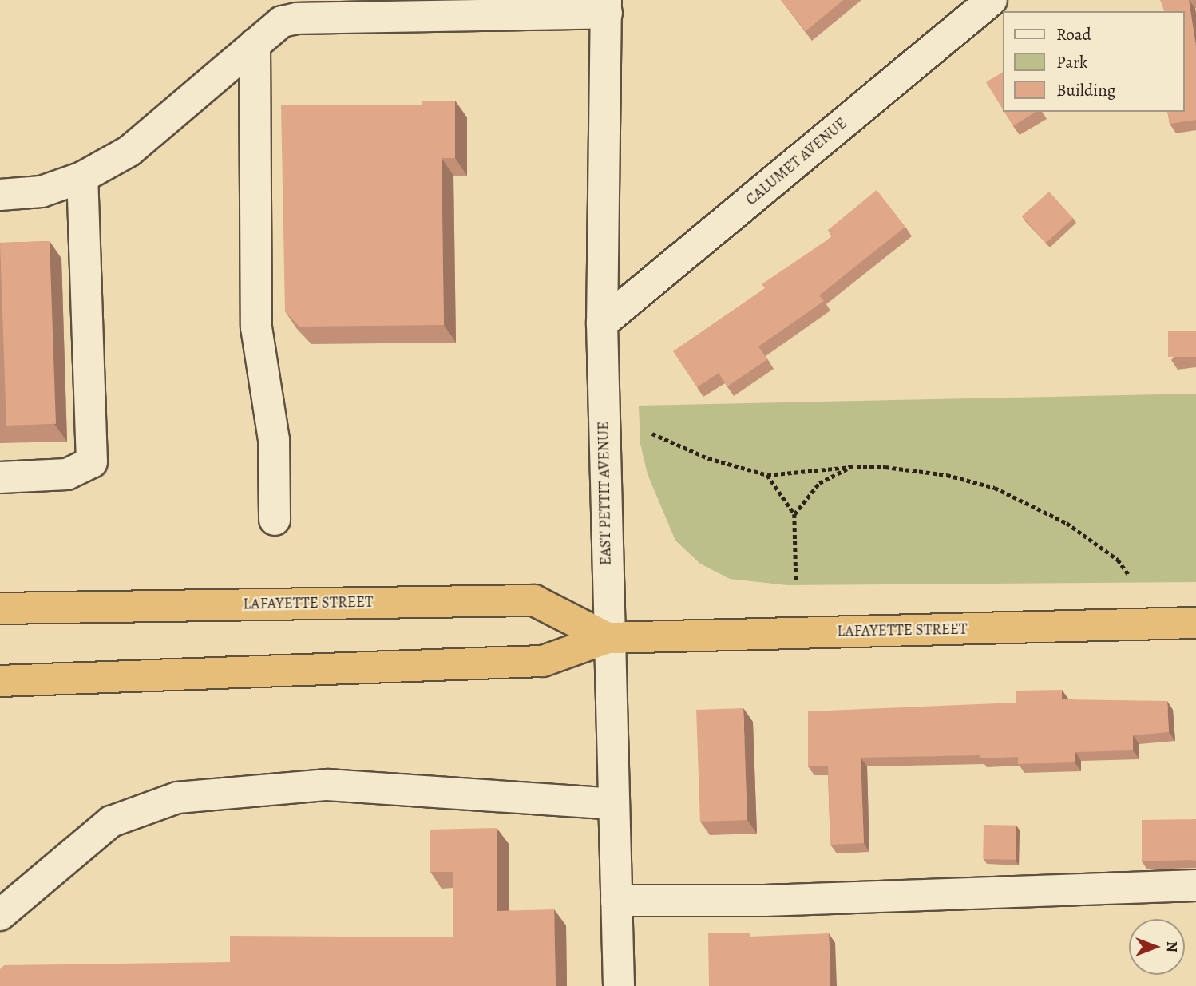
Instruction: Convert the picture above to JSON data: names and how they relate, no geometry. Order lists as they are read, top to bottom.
{
  "streets": {
    "highway": ["LAFAYETTE STREET"],
    "street": ["CALUMET AVENUE", "EAST PETTIT AVENUE"]
  },
  "crossings": [
    ["CALUMET AVENUE", "EAST PETTIT AVENUE"],
    ["EAST PETTIT AVENUE", "LAFAYETTE STREET"]
  ],
  "legend": ["Road", "Park", "Building"],
  "north": "right"
}
